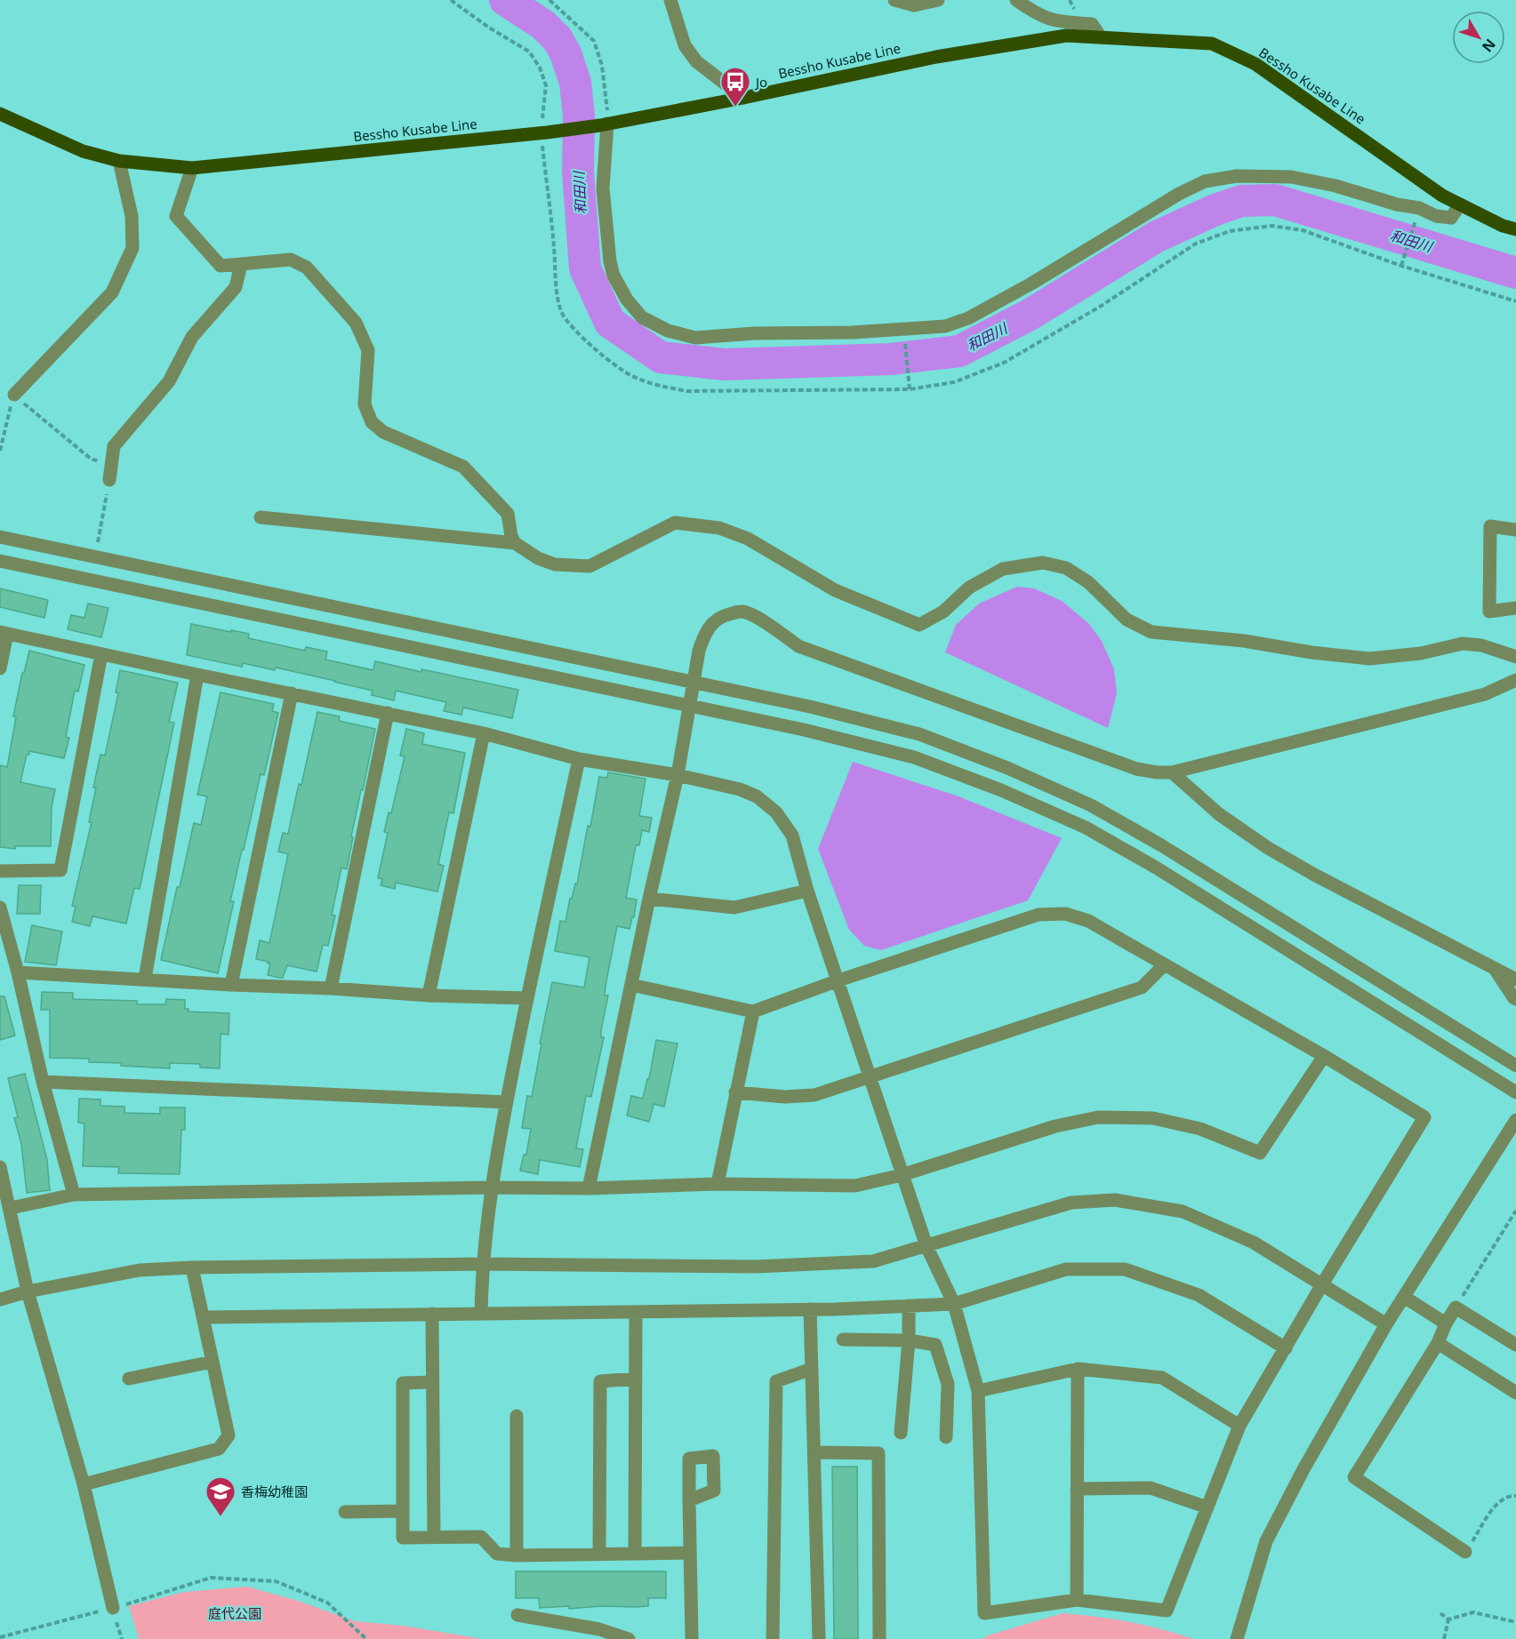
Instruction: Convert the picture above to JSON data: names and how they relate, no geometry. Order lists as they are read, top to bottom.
{
  "streets": {
    "main road": ["Bessho Kusabe Line"]
  },
  "water": ["和田川"],
  "parks": ["庭代公園"],
  "places": {
    "bus stop": ["Jo"],
    "school or university": ["香梅幼稚園"]
  },
  "north": "bottom right"
}
